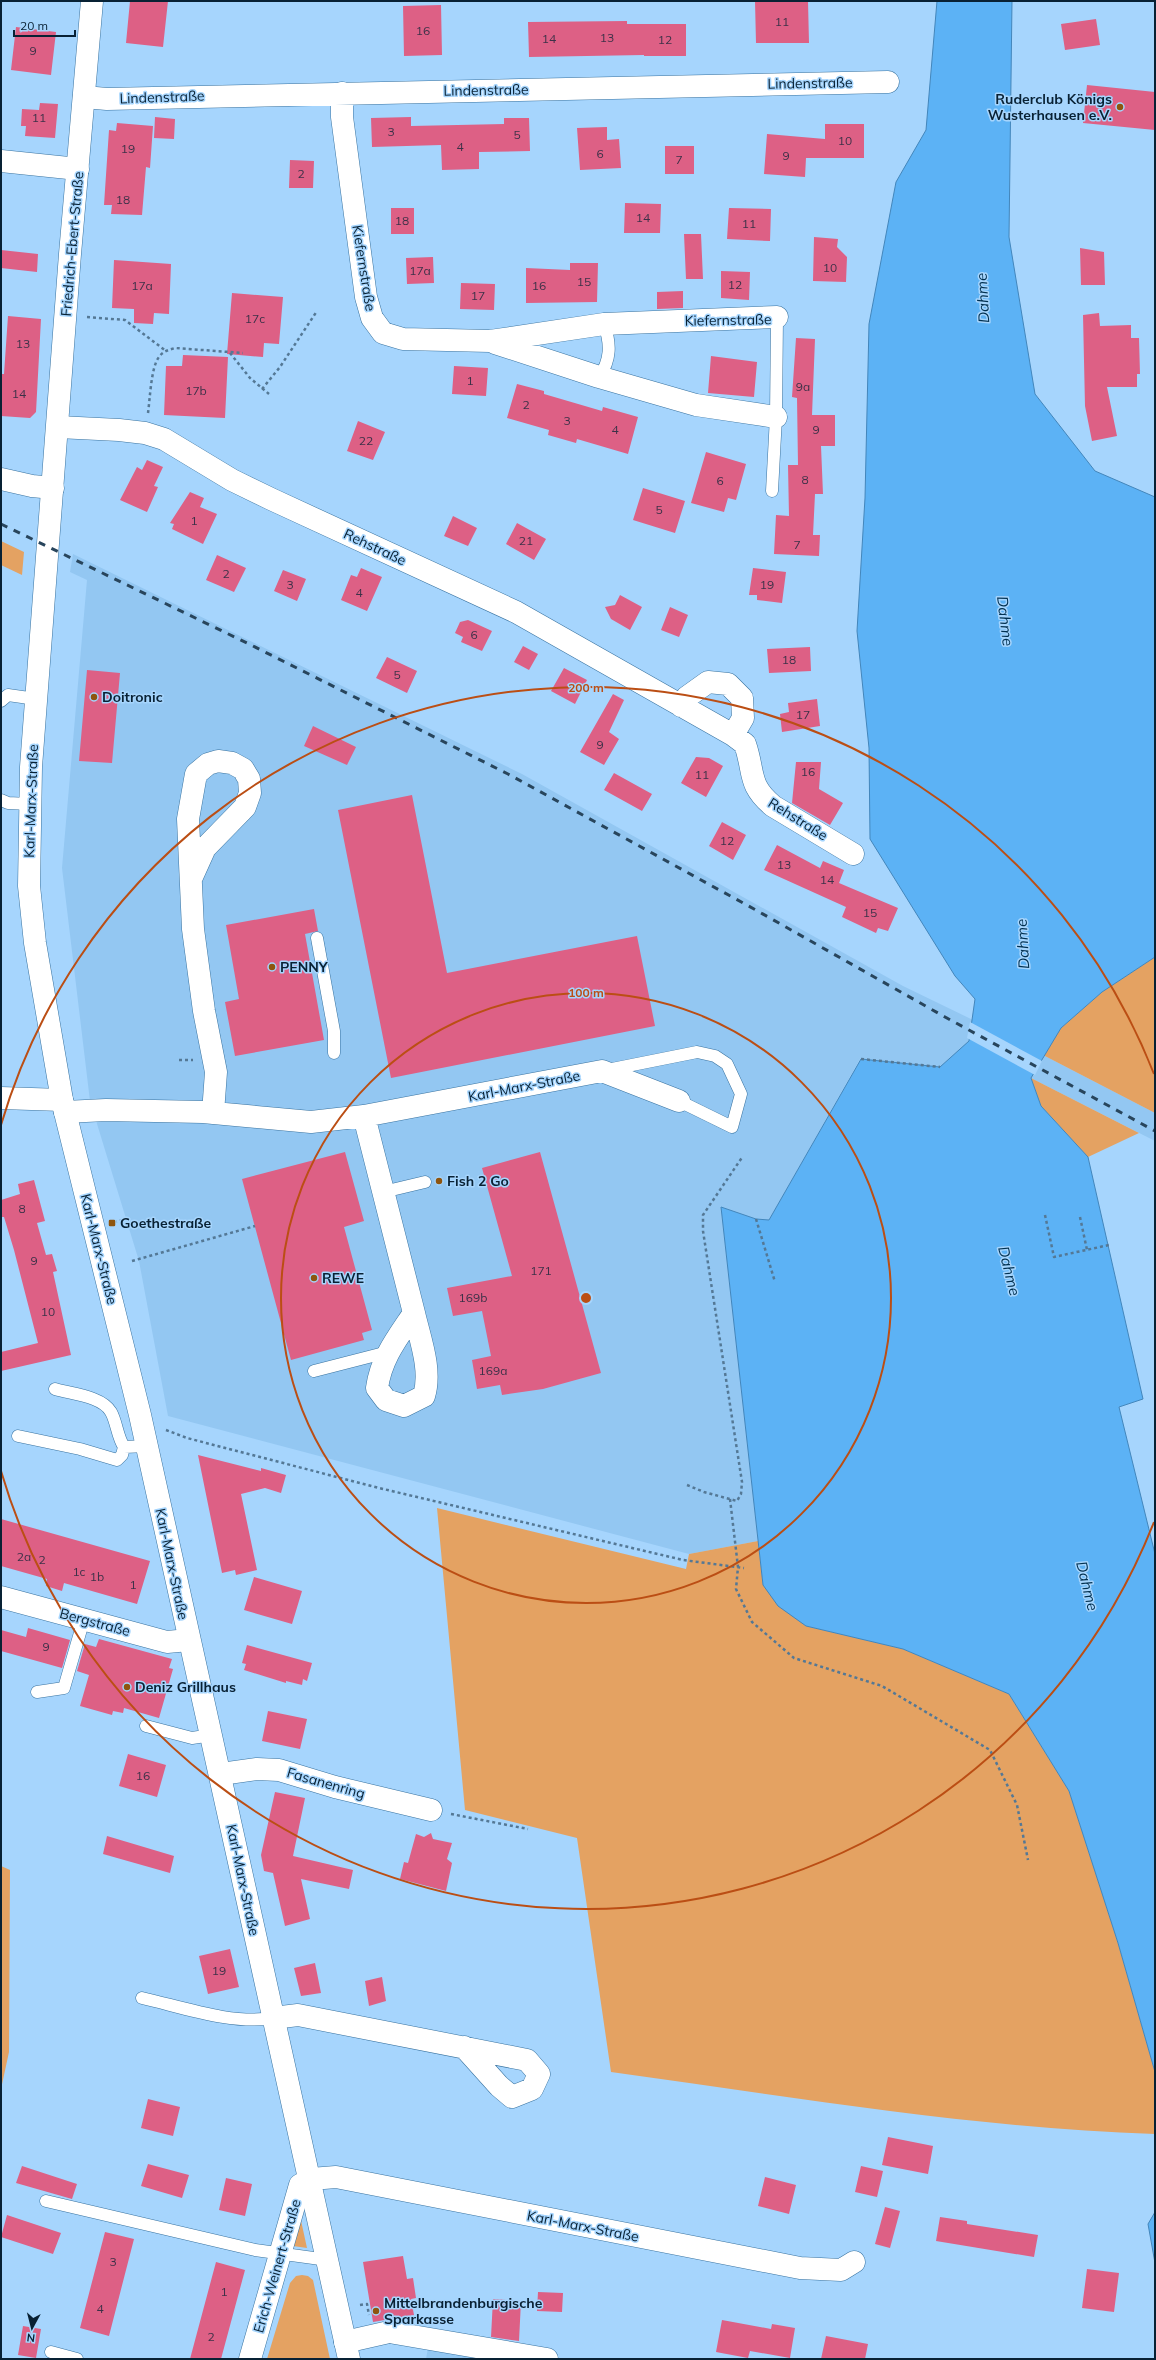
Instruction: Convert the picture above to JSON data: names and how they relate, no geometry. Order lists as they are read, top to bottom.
{
  "streets": {
    "street": [
      "Lindenstraße",
      "Friedrich-Ebert-Straße",
      "Kiefernstraße",
      "Rehstraße",
      "Karl-Marx-Straße",
      "Bergstraße",
      "Fasanenring",
      "Erich-Weinert-Straße"
    ]
  },
  "crossings": [
    ["Lindenstraße", "Friedrich-Ebert-Straße"],
    ["Lindenstraße", "Kiefernstraße"],
    ["Friedrich-Ebert-Straße", "Rehstraße"],
    ["Friedrich-Ebert-Straße", "Karl-Marx-Straße"],
    ["Karl-Marx-Straße", "Bergstraße"],
    ["Karl-Marx-Straße", "Fasanenring"],
    ["Karl-Marx-Straße", "Erich-Weinert-Straße"]
  ],
  "water": ["Dahme"],
  "places": {
    "other": [
      "Ruderclub Königs Wusterhausen e.V.",
      "Doitronic",
      "PENNY",
      "Fish 2 Go",
      "REWE",
      "Deniz Grillhaus",
      "Mittelbrandenburgische Sparkasse"
    ],
    "transit": ["Goethestraße"]
  },
  "house_numbers": [
    "11",
    "16",
    "13",
    "14",
    "12",
    "9",
    "11",
    "3",
    "5",
    "10",
    "4",
    "19",
    "6",
    "9",
    "7",
    "2",
    "18",
    "14",
    "18",
    "11",
    "10",
    "17a",
    "15",
    "12",
    "17a",
    "16",
    "17",
    "17c",
    "13",
    "1",
    "9a",
    "17b",
    "14",
    "2",
    "3",
    "4",
    "9",
    "22",
    "8",
    "6",
    "5",
    "1",
    "21",
    "7",
    "2",
    "3",
    "19",
    "4",
    "6",
    "18",
    "5",
    "17",
    "9",
    "16",
    "11",
    "12",
    "13",
    "14",
    "15",
    "8",
    "9",
    "171",
    "169b",
    "10",
    "169a",
    "2a",
    "2",
    "1c",
    "1b",
    "1",
    "9",
    "16",
    "19",
    "3",
    "1",
    "4",
    "2"
  ],
  "scale_bar": "20 m",
  "north": "bottom",
  "rings": ["200 m", "100 m"]
}
